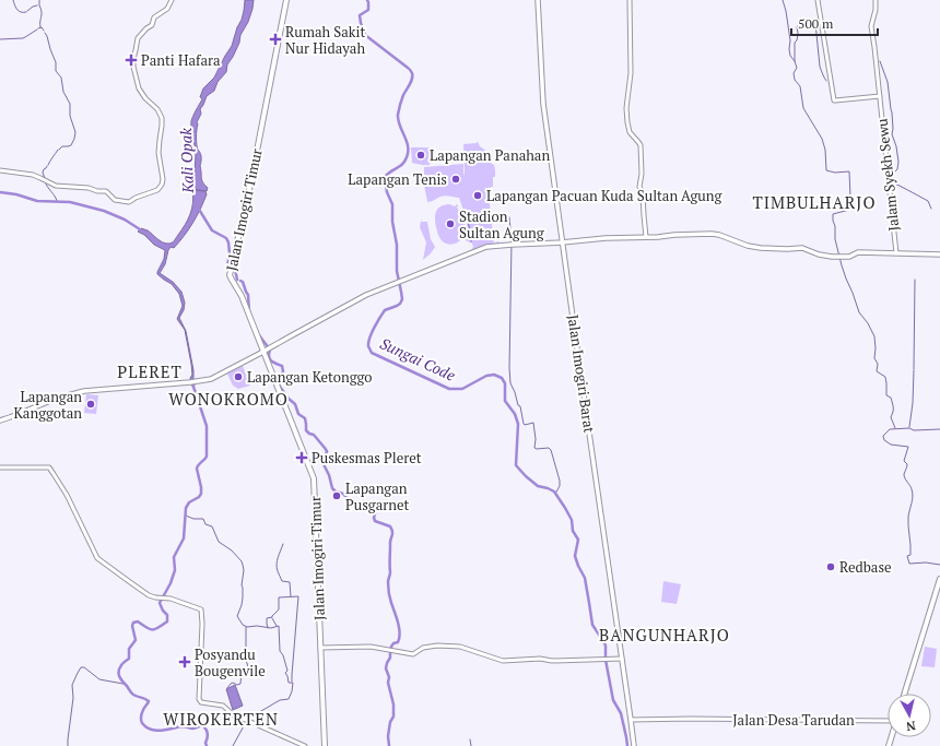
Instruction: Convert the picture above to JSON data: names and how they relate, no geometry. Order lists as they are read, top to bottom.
{
  "streets": {
    "main road": ["Jalan Imogiri Timur", "Jalan Imogiri Barat"],
    "street": ["Jalam Syekh Sewu", "Jalan Desa Tarudan"]
  },
  "crossings": [
    ["Jalan Imogiri Barat", "Jalan Desa Tarudan"]
  ],
  "districts": [
    "TIMBULHARJO",
    "PLERET",
    "WONOKROMO",
    "BANGUNHARJO",
    "WIROKERTEN"
  ],
  "water": ["Kali Opak", "Sungai Code"],
  "places": {
    "health": [
      "Rumah Sakit Nur Hidayah",
      "Panti Hafara",
      "Puskesmas Pleret",
      "Posyandu Bougenvile"
    ],
    "other": [
      "Lapangan Panahan",
      "Lapangan Tenis",
      "Lapangan Pacuan Kuda Sultan Agung",
      "Stadion Sultan Agung",
      "Lapangan Ketonggo",
      "Lapangan Kanggotan",
      "Lapangan Pusgarnet",
      "Redbase"
    ]
  },
  "scale_bar": "500 m",
  "north": "bottom"
}
